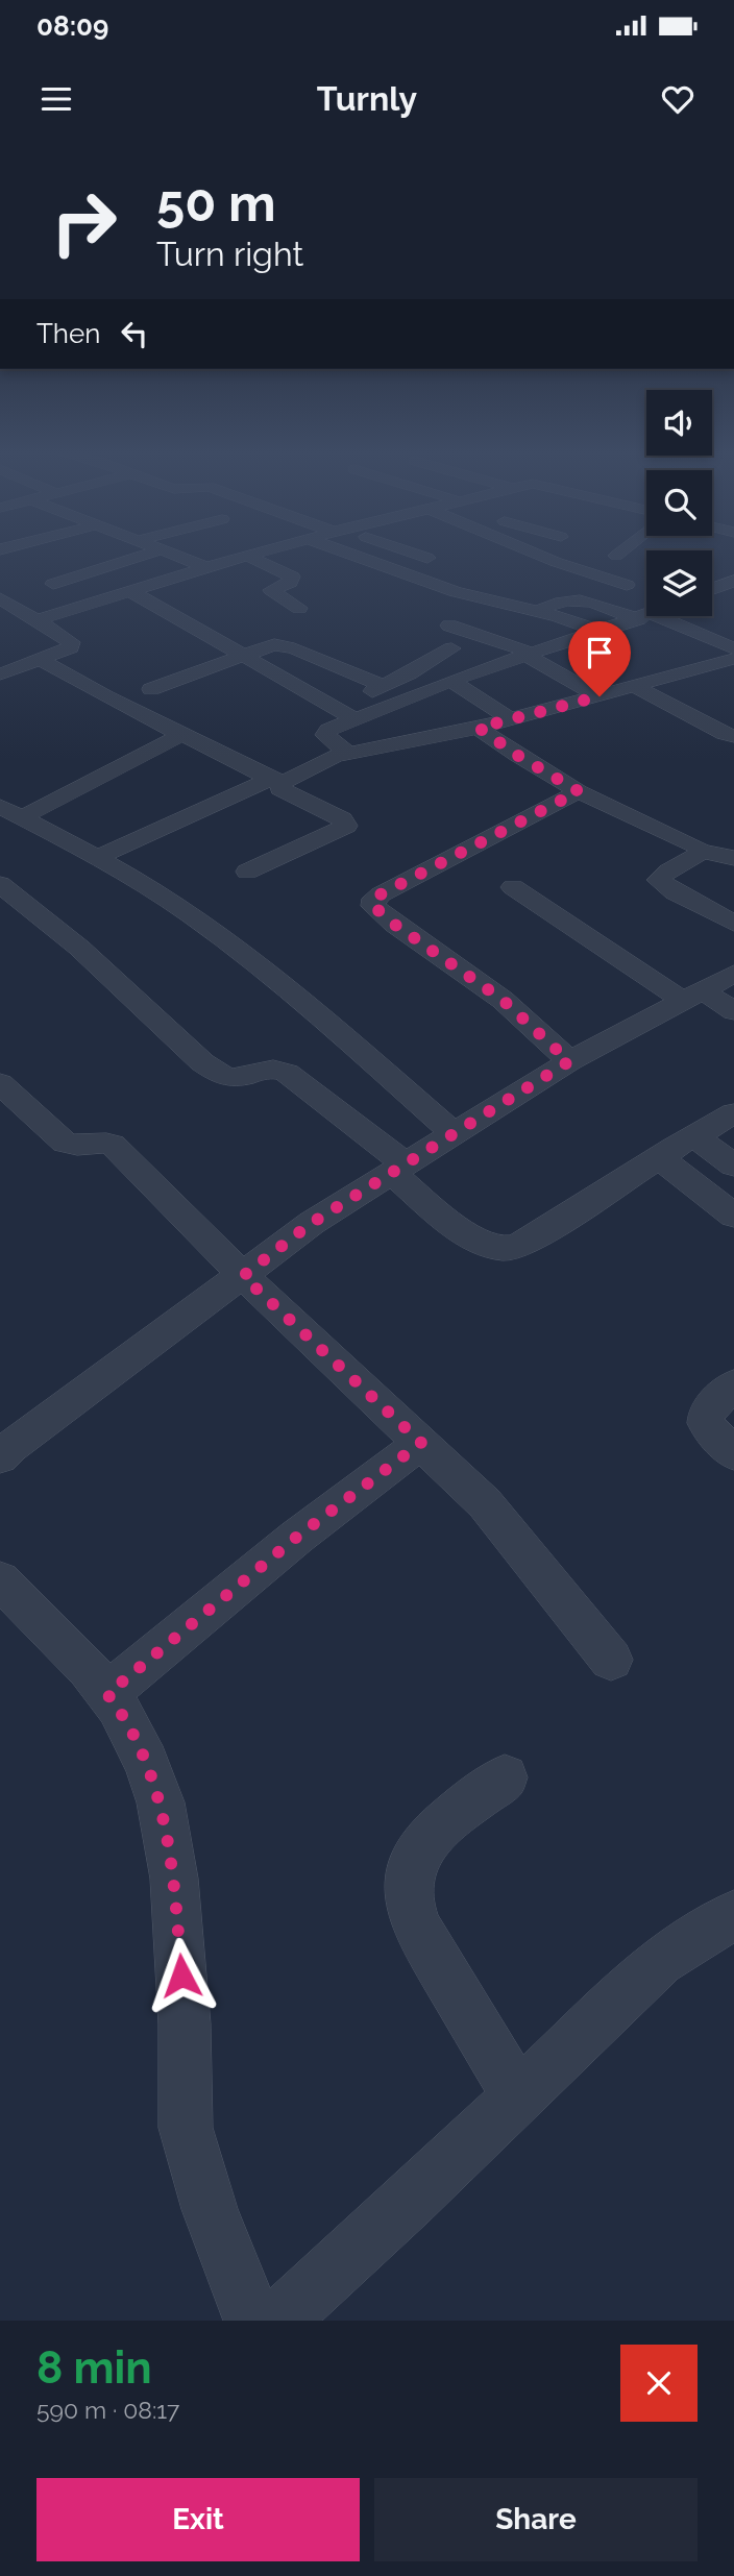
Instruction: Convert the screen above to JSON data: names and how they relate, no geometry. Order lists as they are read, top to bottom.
{
  "page": {
    "status": "08:09",
    "header": "Turnly",
    "turn": ["50 m", "Turn right"],
    "then": "Then",
    "heading": ["8 min", "590 m · 08:17"],
    "buttons": ["Exit", "Share"]
  }
}
